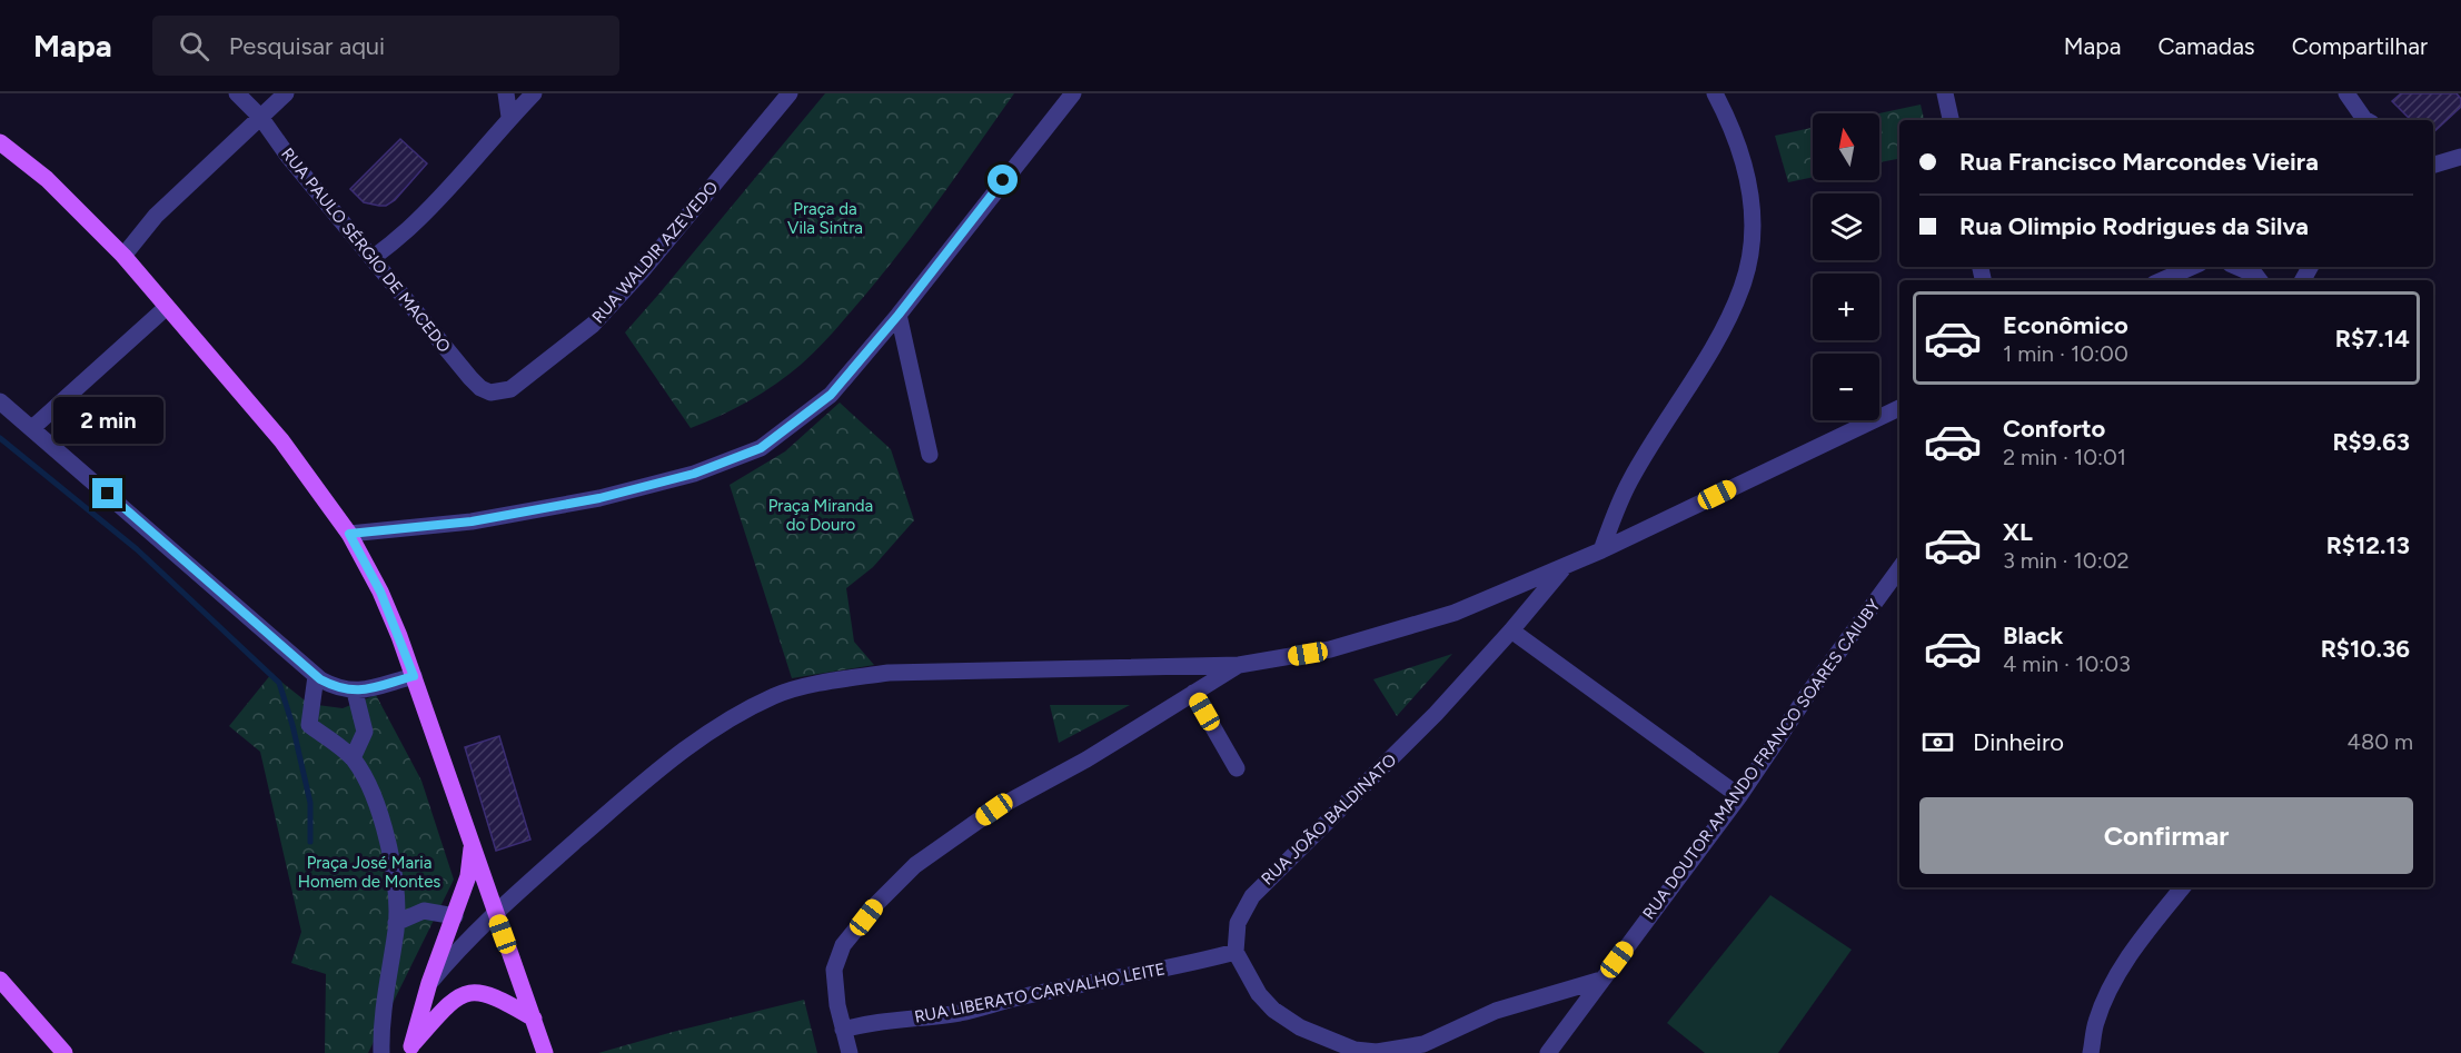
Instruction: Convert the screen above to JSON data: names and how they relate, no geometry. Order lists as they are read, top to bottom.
{
  "streets": {
    "street": [
      "RUA PAULO SÉRGIO DE MACEDO",
      "RUA WALDIR AZEVEDO",
      "RUA DOUTOR AMANDO FRANCO SOARES CAIUBY",
      "RUA JOÃO BALDINATO",
      "RUA LIBERATO CARVALHO LEITE"
    ]
  },
  "crossings": [
    ["RUA PAULO SÉRGIO DE MACEDO", "RUA WALDIR AZEVEDO"],
    ["RUA JOÃO BALDINATO", "RUA LIBERATO CARVALHO LEITE"]
  ],
  "parks": ["Praça da Vila Sintra", "Praça Miranda do Douro", "Praça José Maria Homem de Montes"],
  "north": "top",
  "page": {
    "header": "Mapa",
    "search": "Pesquisar aqui",
    "nav": ["Mapa", "Camadas", "Compartilhar"],
    "map_buttons": ["+", "−"],
    "banner": ["Rua Francisco Marcondes Vieira", "Rua Olimpio Rodrigues da Silva"],
    "list": [
      {
        "name": "Econômico",
        "note": "1 min · 10:00",
        "value": "R$7.14"
      },
      {
        "name": "Conforto",
        "note": "2 min · 10:01",
        "value": "R$9.63"
      },
      {
        "name": "XL",
        "note": "3 min · 10:02",
        "value": "R$12.13"
      },
      {
        "name": "Black",
        "note": "4 min · 10:03",
        "value": "R$10.36"
      }
    ],
    "bubble": "2 min",
    "pay": ["Dinheiro", "480 m"],
    "buttons": "Confirmar"
  }
}
